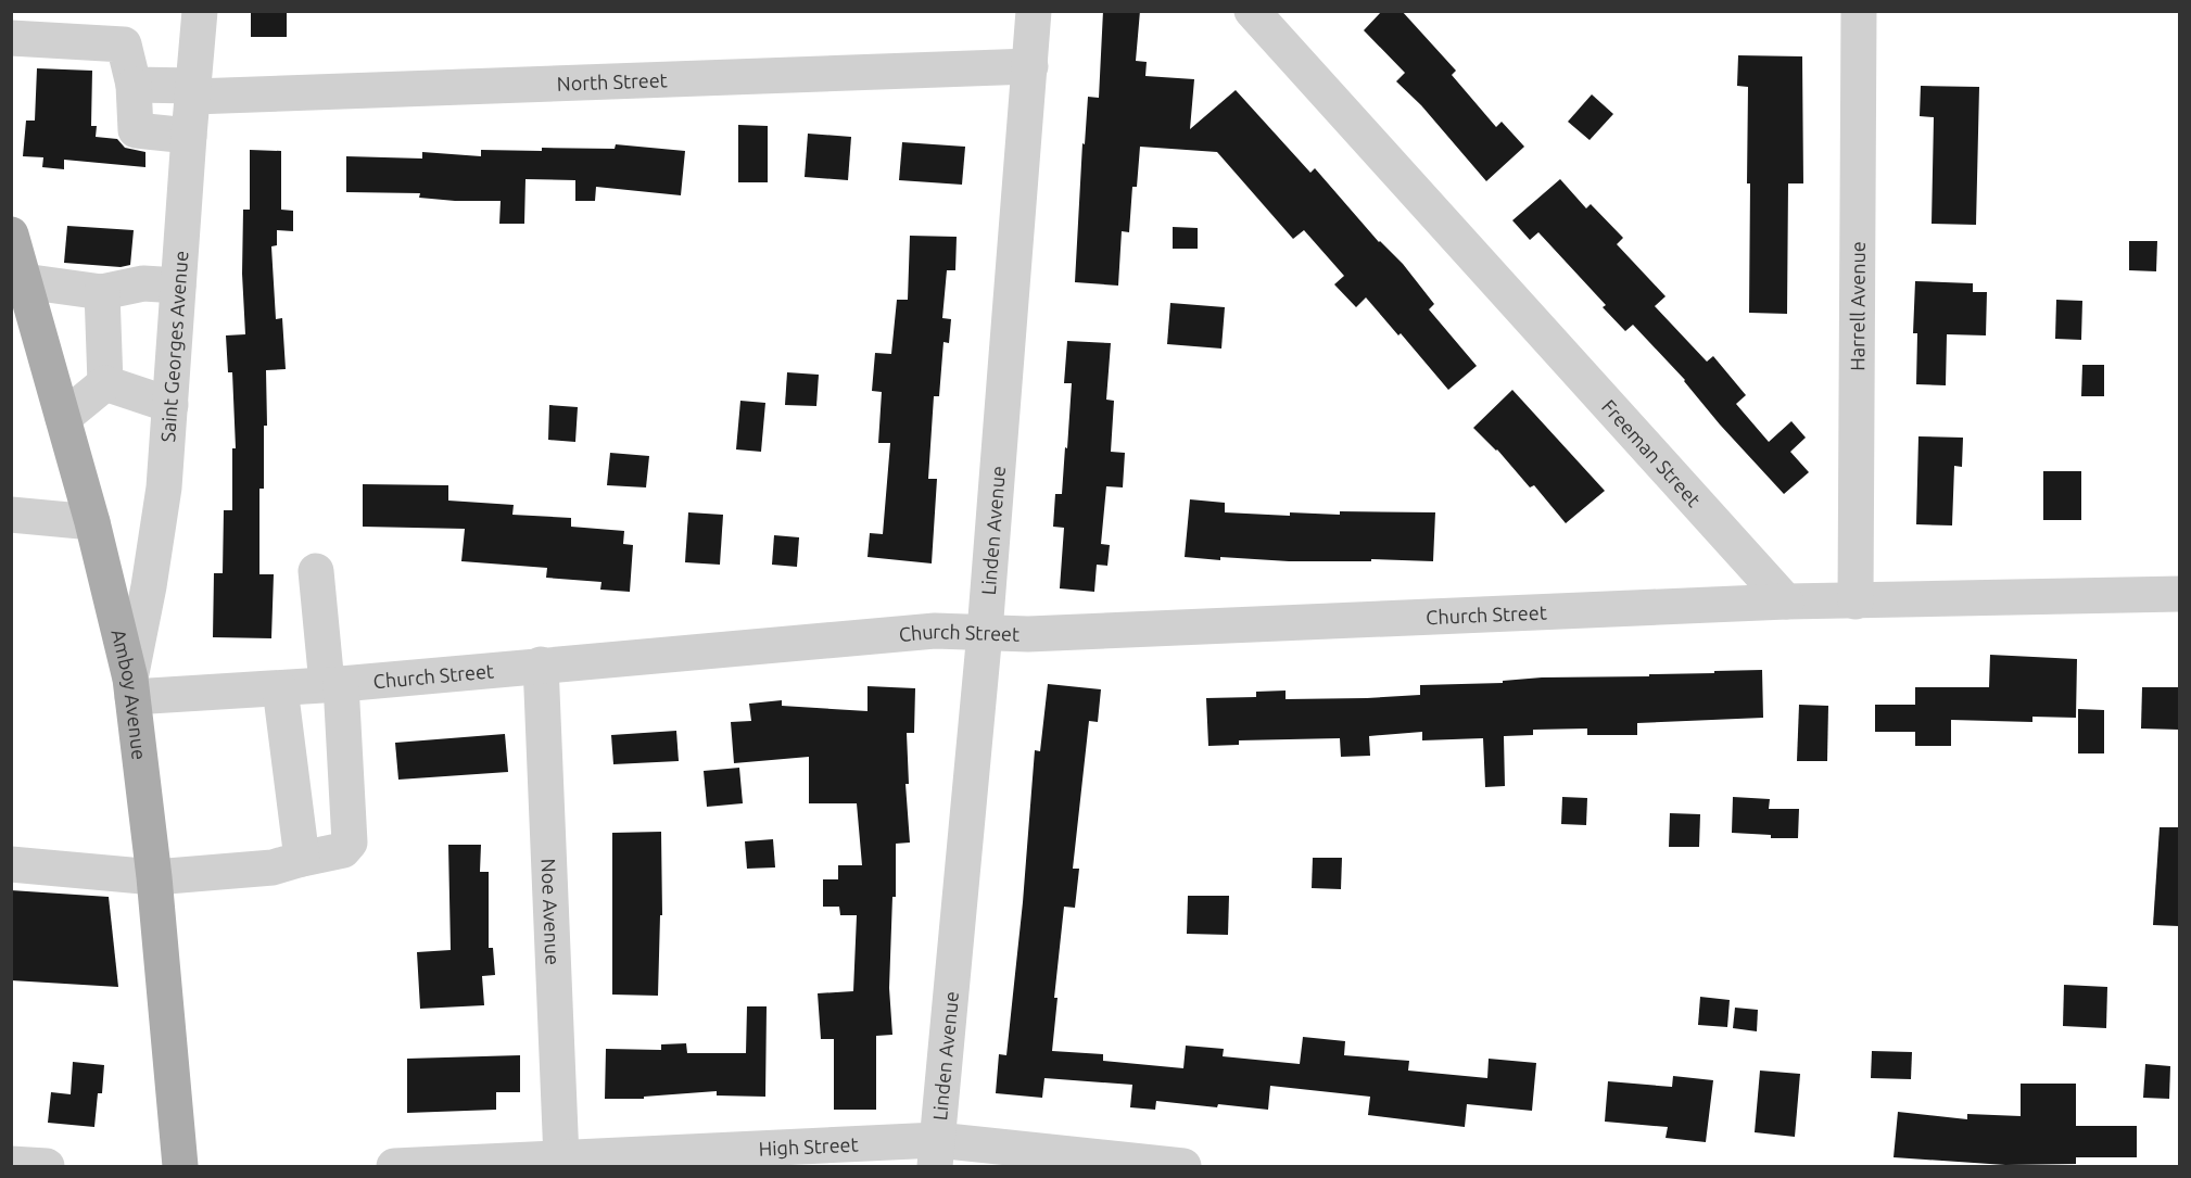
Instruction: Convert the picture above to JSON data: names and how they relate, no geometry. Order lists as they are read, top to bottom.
{
  "streets": {
    "main road": ["Amboy Avenue"],
    "street": [
      "North Street",
      "Harrell Avenue",
      "Saint Georges Avenue",
      "Freeman Street",
      "Linden Avenue",
      "Church Street",
      "Noe Avenue",
      "High Street"
    ]
  },
  "crossings": [
    ["North Street", "Saint Georges Avenue"],
    ["North Street", "Linden Avenue"],
    ["Saint Georges Avenue", "Church Street"],
    ["Saint Georges Avenue", "Amboy Avenue"],
    ["Freeman Street", "Church Street"],
    ["Linden Avenue", "Church Street"],
    ["Linden Avenue", "High Street"],
    ["Church Street", "Amboy Avenue"],
    ["Church Street", "Noe Avenue"],
    ["Noe Avenue", "High Street"]
  ]
}
